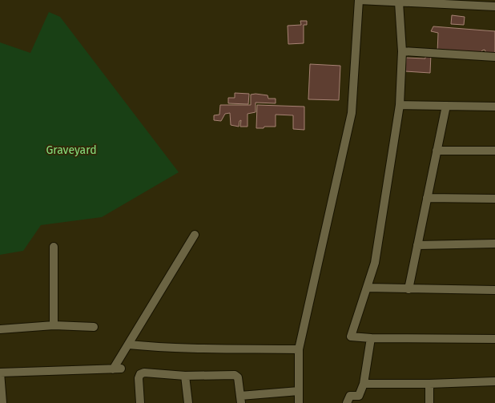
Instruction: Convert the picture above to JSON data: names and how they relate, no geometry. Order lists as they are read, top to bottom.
{
  "parks": ["Graveyard"]
}
